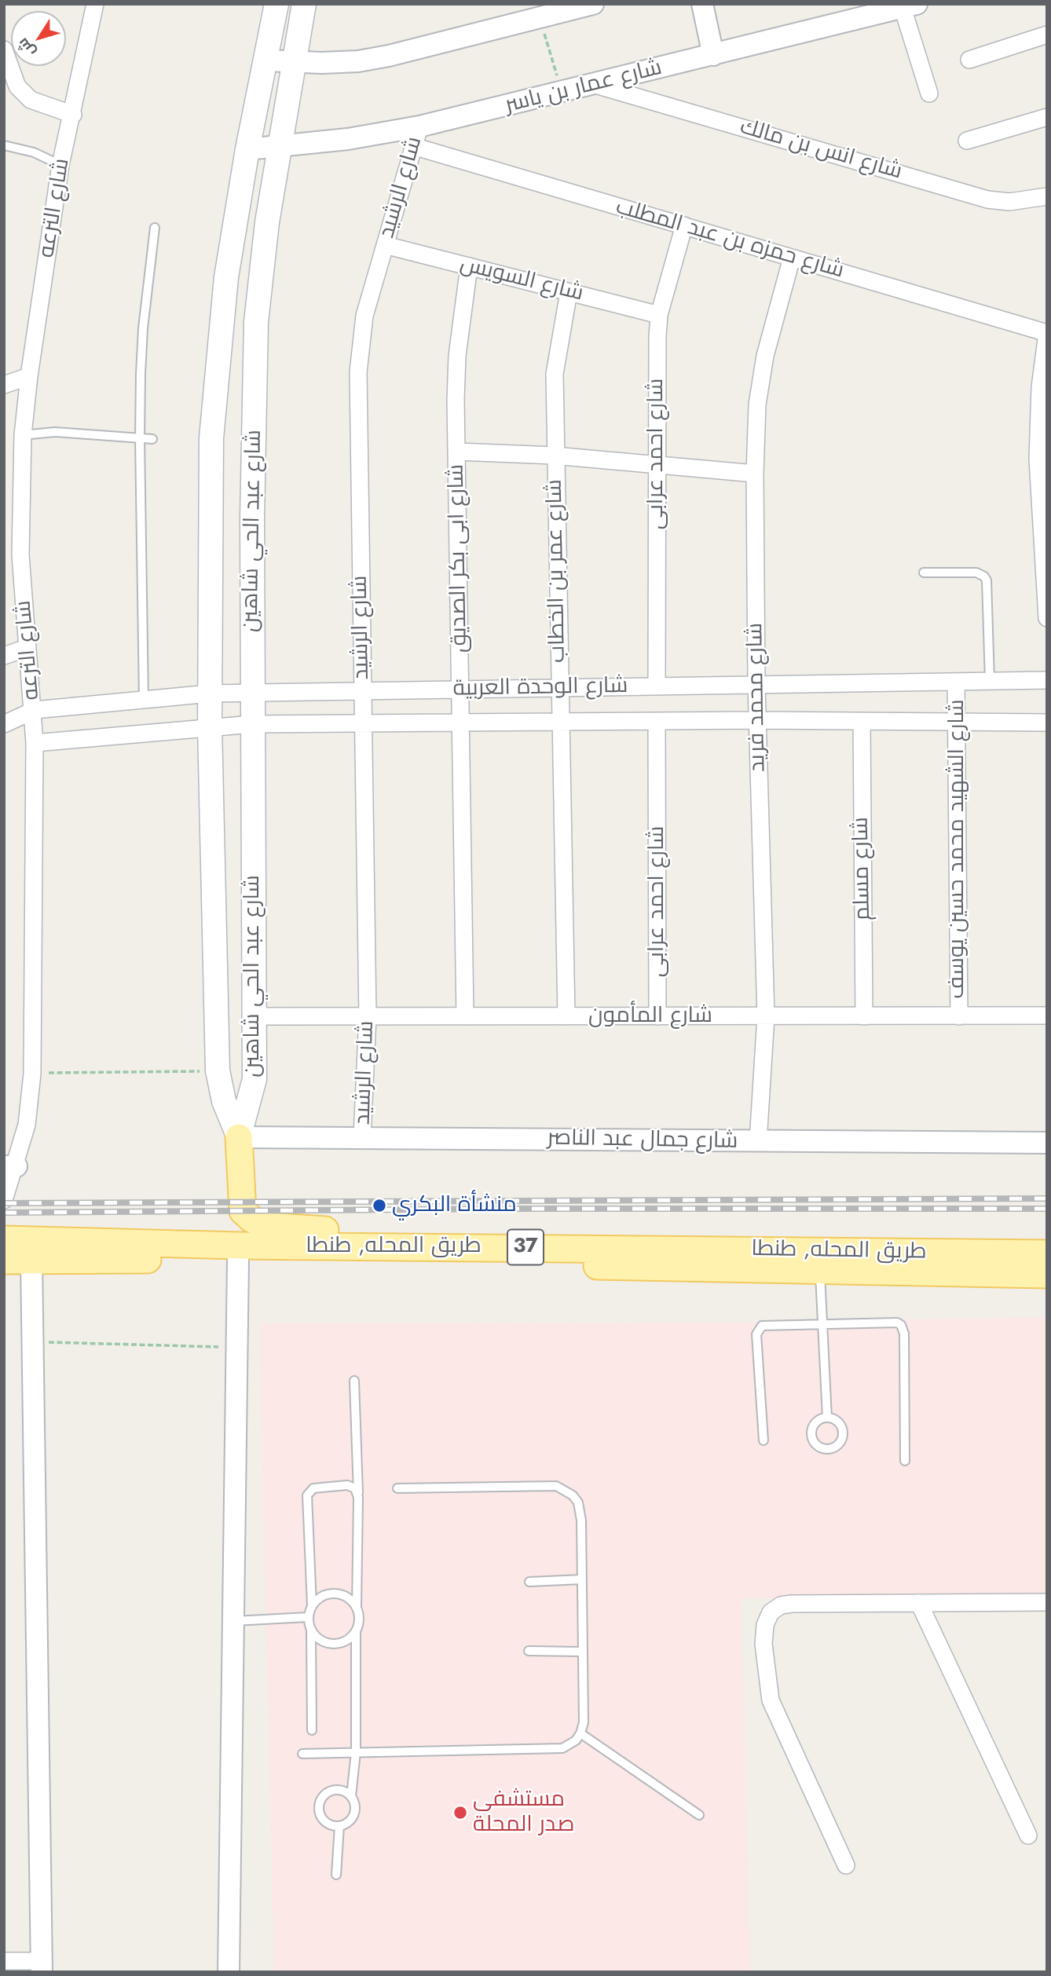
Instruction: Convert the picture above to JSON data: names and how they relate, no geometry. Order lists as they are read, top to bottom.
{
  "streets": {
    "main road": ["شارع عبد الحي شاهين", "طريق المحله, طنطا", "37"],
    "street": [
      "شارع عمار بن ياسر",
      "شارع انس بن مالك",
      "شارع الرشيد",
      "شارع الترعه",
      "شارع حمزه بن عبد المطلب",
      "شارع السويس",
      "شارع احمد عرابى",
      "شارع ابى بكر الصديق",
      "شارع عمر بن الخطاب",
      "شارع الوحدة العربية",
      "شارع محمد فريد",
      "شارع الشهيد محمد حسين يوسف",
      "شارع مسلم",
      "شارع المأمون",
      "شارع جمال عبد الناصر"
    ]
  },
  "crossings": [
    ["شارع عمار بن ياسر", "شارع انس بن مالك"],
    ["شارع عمار بن ياسر", "شارع الرشيد"],
    ["شارع عمار بن ياسر", "شارع حمزه بن عبد المطلب"],
    ["شارع عمار بن ياسر", "شارع عبد الحي شاهين"],
    ["شارع الرشيد", "شارع حمزه بن عبد المطلب"],
    ["شارع الرشيد", "شارع السويس"],
    ["شارع الرشيد", "شارع الوحدة العربية"],
    ["شارع الرشيد", "شارع المأمون"],
    ["شارع الرشيد", "شارع جمال عبد الناصر"],
    ["شارع الترعه", "شارع الوحدة العربية"],
    ["شارع حمزه بن عبد المطلب", "شارع احمد عرابى"],
    ["شارع حمزه بن عبد المطلب", "شارع محمد فريد"],
    ["شارع السويس", "شارع احمد عرابى"],
    ["شارع السويس", "شارع ابى بكر الصديق"],
    ["شارع السويس", "شارع عمر بن الخطاب"],
    ["شارع احمد عرابى", "شارع الوحدة العربية"],
    ["شارع احمد عرابى", "شارع المأمون"],
    ["شارع عبد الحي شاهين", "شارع الوحدة العربية"],
    ["شارع عبد الحي شاهين", "شارع المأمون"],
    ["شارع عبد الحي شاهين", "شارع جمال عبد الناصر"],
    ["شارع ابى بكر الصديق", "شارع الوحدة العربية"],
    ["شارع ابى بكر الصديق", "شارع المأمون"],
    ["شارع عمر بن الخطاب", "شارع الوحدة العربية"],
    ["شارع عمر بن الخطاب", "شارع المأمون"],
    ["شارع الوحدة العربية", "شارع محمد فريد"],
    ["شارع الوحدة العربية", "شارع الشهيد محمد حسين يوسف"],
    ["شارع الوحدة العربية", "شارع مسلم"],
    ["شارع محمد فريد", "شارع المأمون"],
    ["شارع محمد فريد", "شارع جمال عبد الناصر"],
    ["شارع الشهيد محمد حسين يوسف", "شارع المأمون"],
    ["شارع مسلم", "شارع المأمون"]
  ],
  "places": ["منشأة البكري", "مستشفى صدر المحلة"],
  "north": "bottom left"
}
